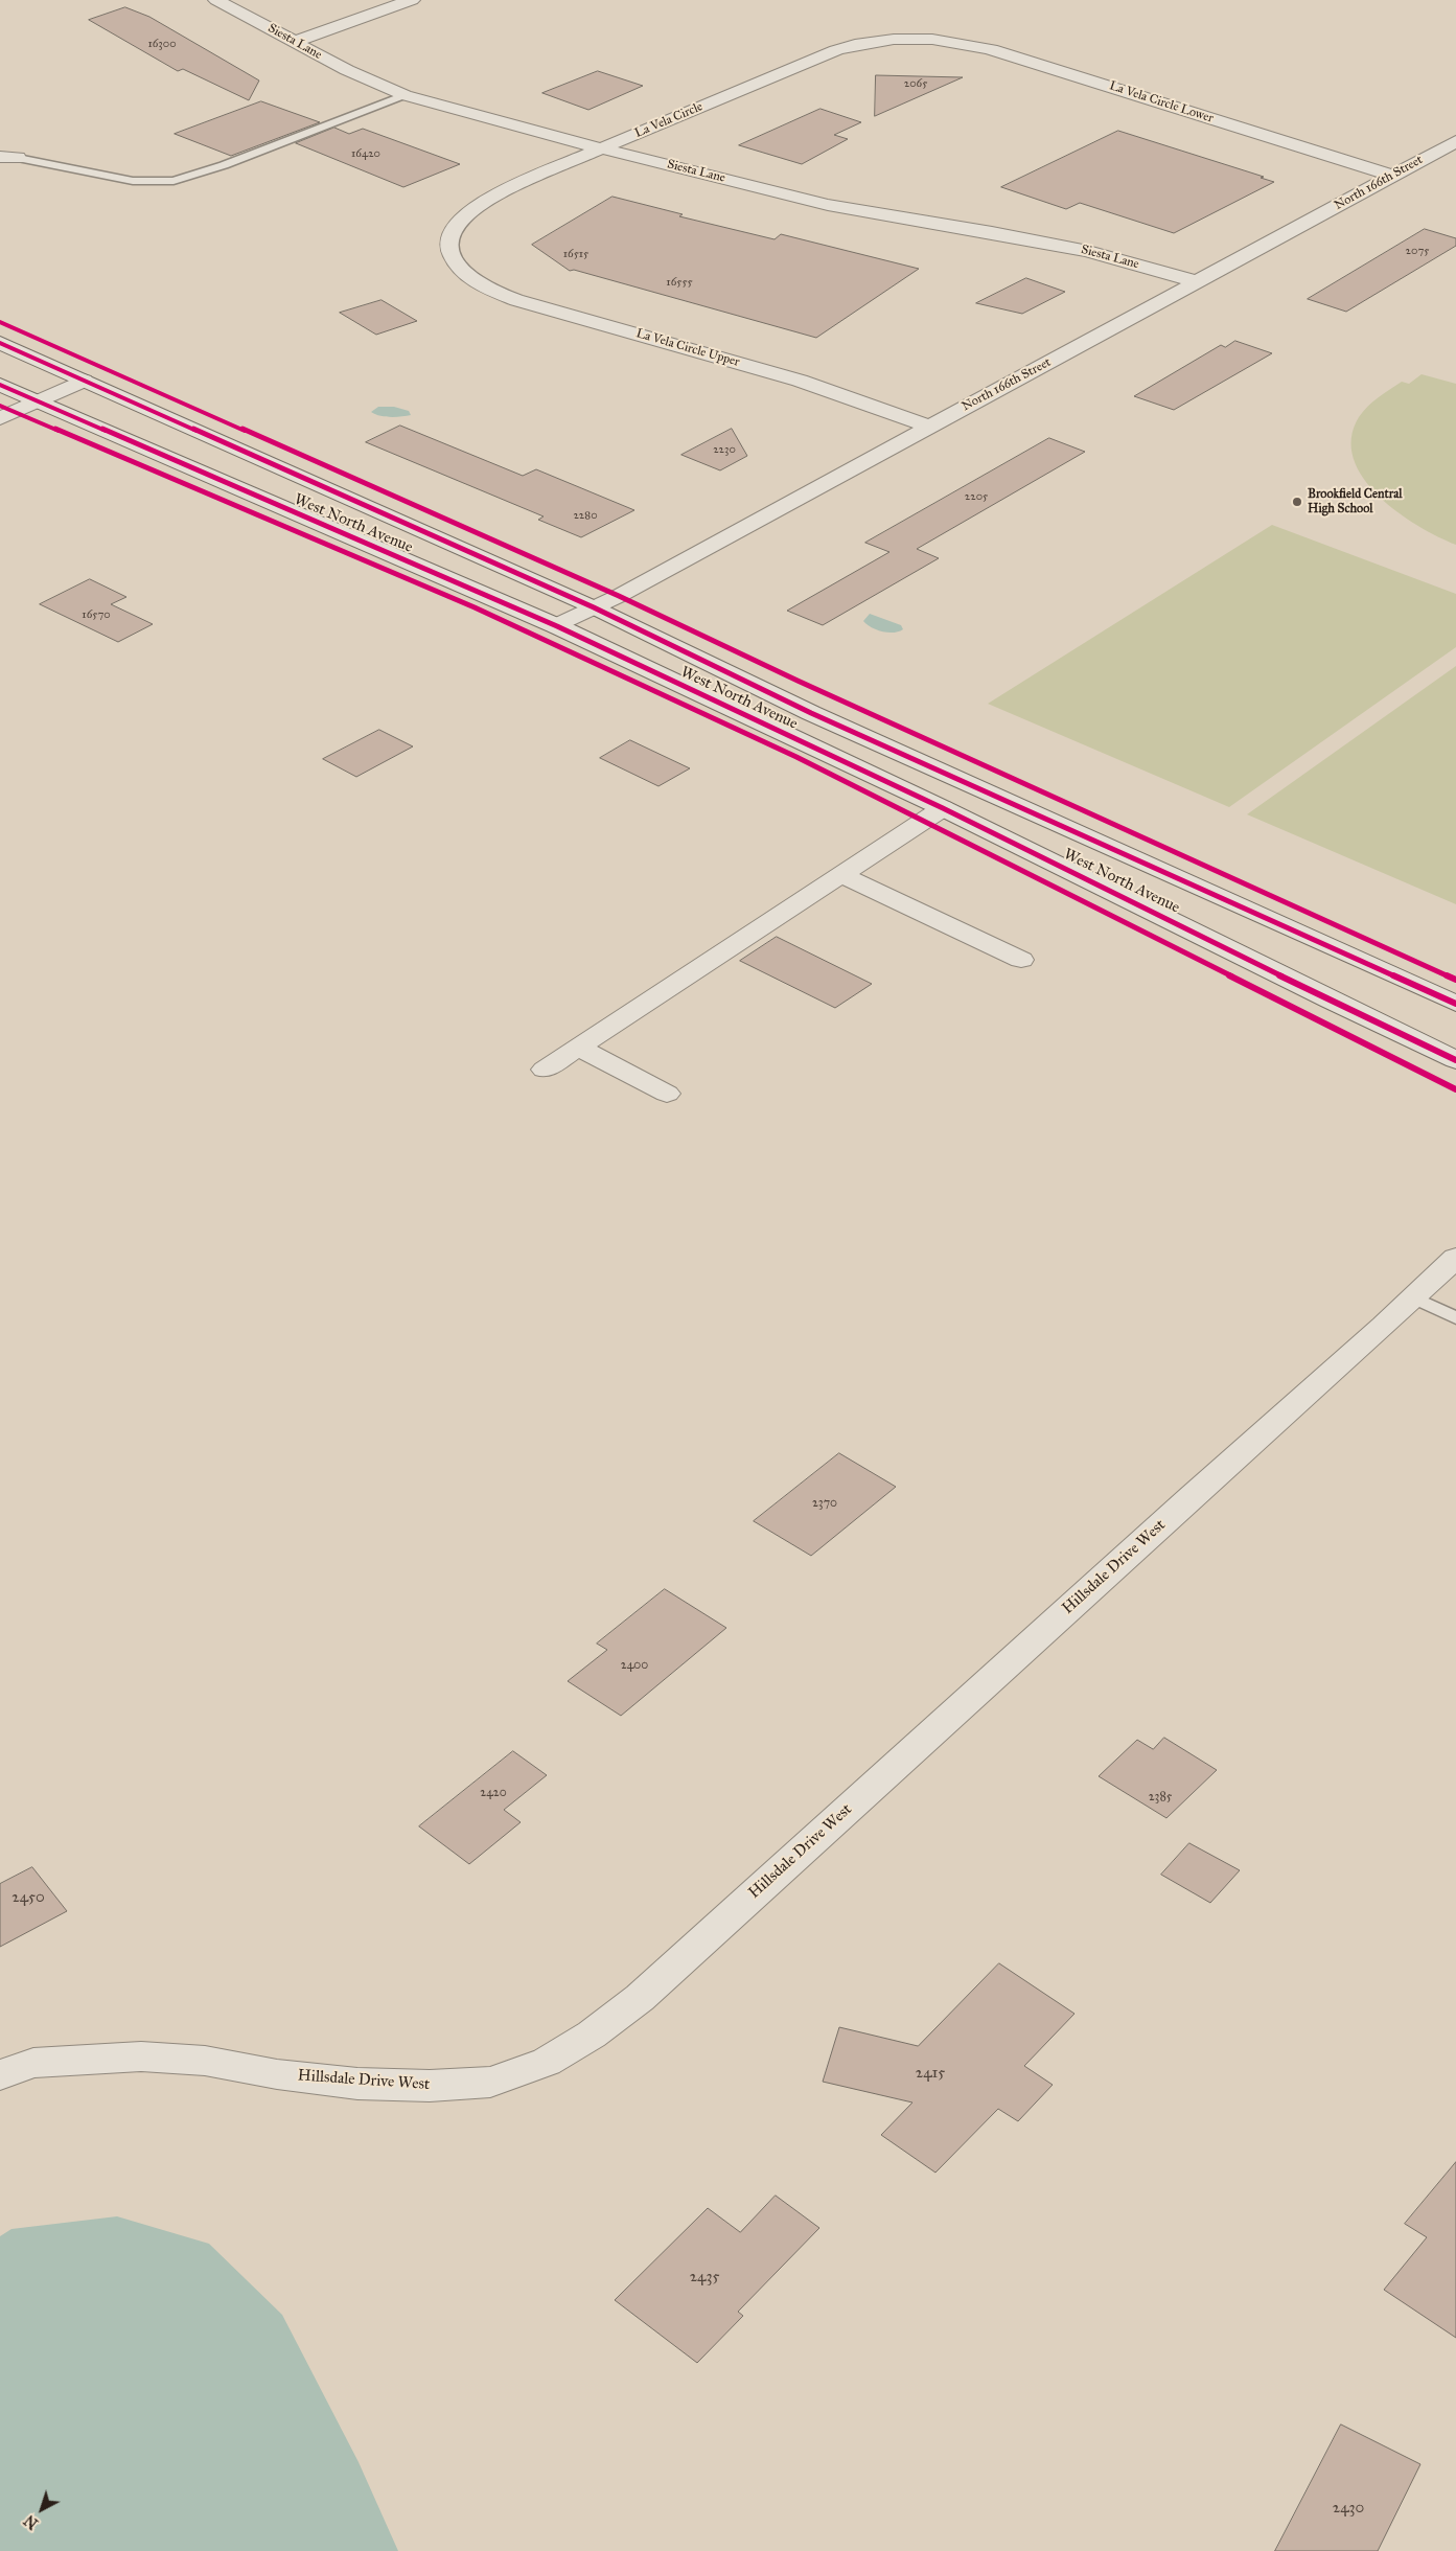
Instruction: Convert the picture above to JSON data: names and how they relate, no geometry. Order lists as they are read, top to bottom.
{
  "streets": {
    "street": [
      "Siesta Lane",
      "La Vela Circle Lower",
      "La Vela Circle",
      "North 166th Street",
      "La Vela Circle Upper",
      "West North Avenue",
      "Hillsdale Drive West"
    ]
  },
  "crossings": [
    ["Siesta Lane", "La Vela Circle"],
    ["Siesta Lane", "North 166th Street"],
    ["La Vela Circle Lower", "La Vela Circle"],
    ["La Vela Circle Lower", "North 166th Street"],
    ["La Vela Circle", "La Vela Circle Upper"],
    ["North 166th Street", "La Vela Circle Upper"],
    ["North 166th Street", "West North Avenue"]
  ],
  "places": ["Brookfield Central High School"],
  "house_numbers": [
    "16300",
    "2065",
    "16420",
    "2075",
    "16515",
    "16555",
    "2230",
    "2205",
    "2280",
    "16570",
    "2370",
    "2400",
    "2420",
    "2385",
    "2450",
    "2415",
    "2435",
    "2430"
  ],
  "north": "bottom left"
}
